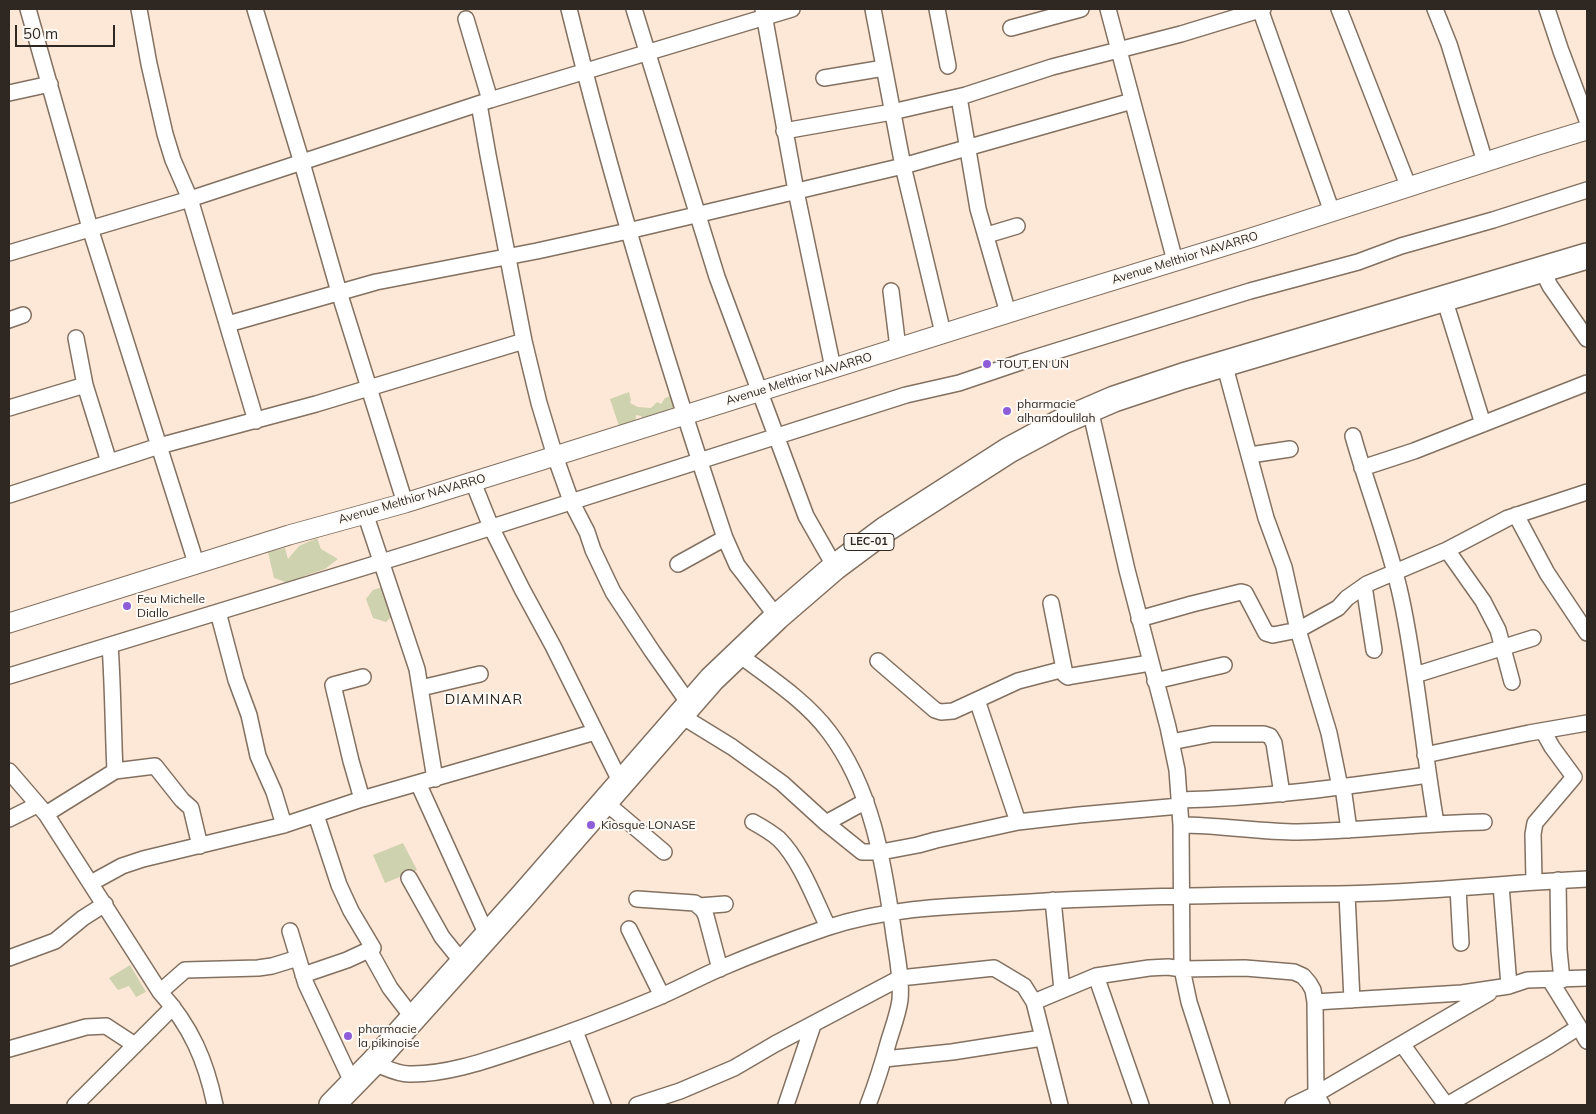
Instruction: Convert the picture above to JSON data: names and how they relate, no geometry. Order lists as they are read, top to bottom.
{
  "streets": {
    "highway": ["LEC-01"],
    "street": ["Avenue Melthior NAVARRO"]
  },
  "districts": ["DIAMINAR"],
  "places": [
    "TOUT EN UN",
    "pharmacie alhamdoulilah",
    "Feu Michelle Diallo",
    "Kiosque LONASE",
    "pharmacie la pikinoise"
  ],
  "scale_bar": "50 m"
}
